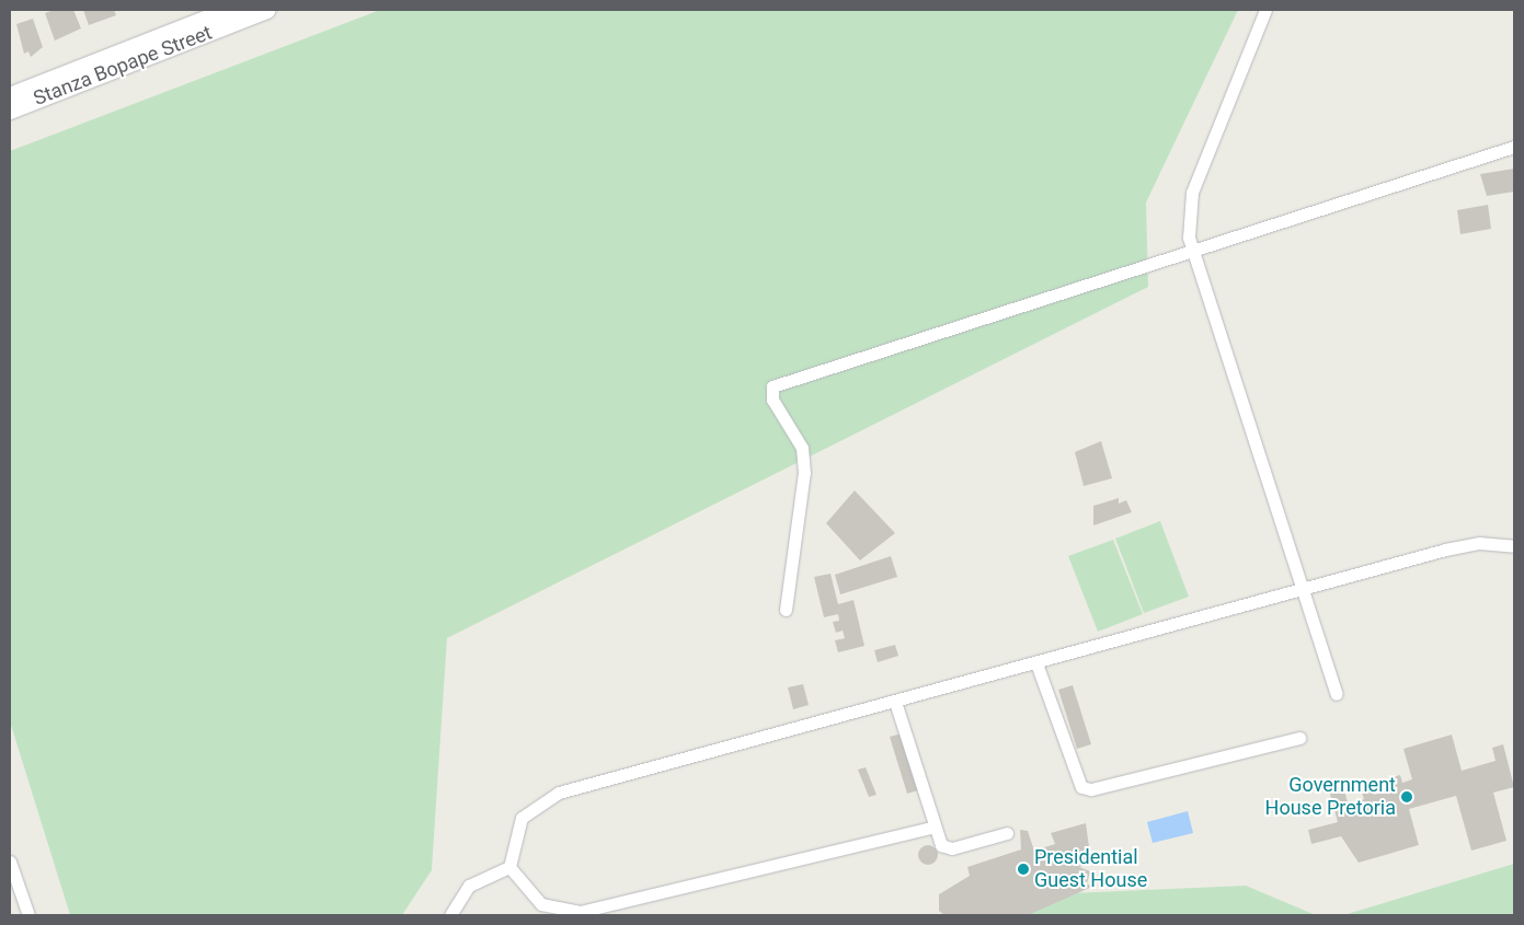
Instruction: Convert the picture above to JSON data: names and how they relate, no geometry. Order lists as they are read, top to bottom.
{
  "streets": {
    "main road": ["Stanza Bopape Street"]
  },
  "places": ["Government House Pretoria", "Presidential Guest House"]
}
